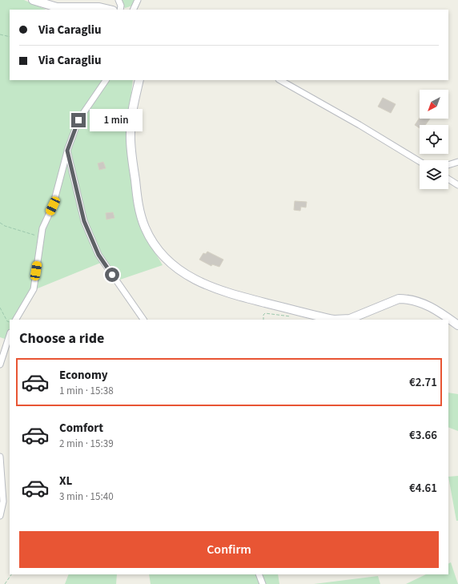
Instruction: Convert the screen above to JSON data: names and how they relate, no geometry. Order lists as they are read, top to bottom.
{
  "north": "bottom left",
  "page": {
    "banner": ["Via Caragliu", "Via Caragliu"],
    "bubble": "1 min",
    "heading": "Choose a ride",
    "list": [
      {
        "name": "Economy",
        "note": "1 min · 15:38",
        "value": "€2.71"
      },
      {
        "name": "Comfort",
        "note": "2 min · 15:39",
        "value": "€3.66"
      },
      {
        "name": "XL",
        "note": "3 min · 15:40",
        "value": "€4.61"
      }
    ],
    "buttons": "Confirm"
  }
}
